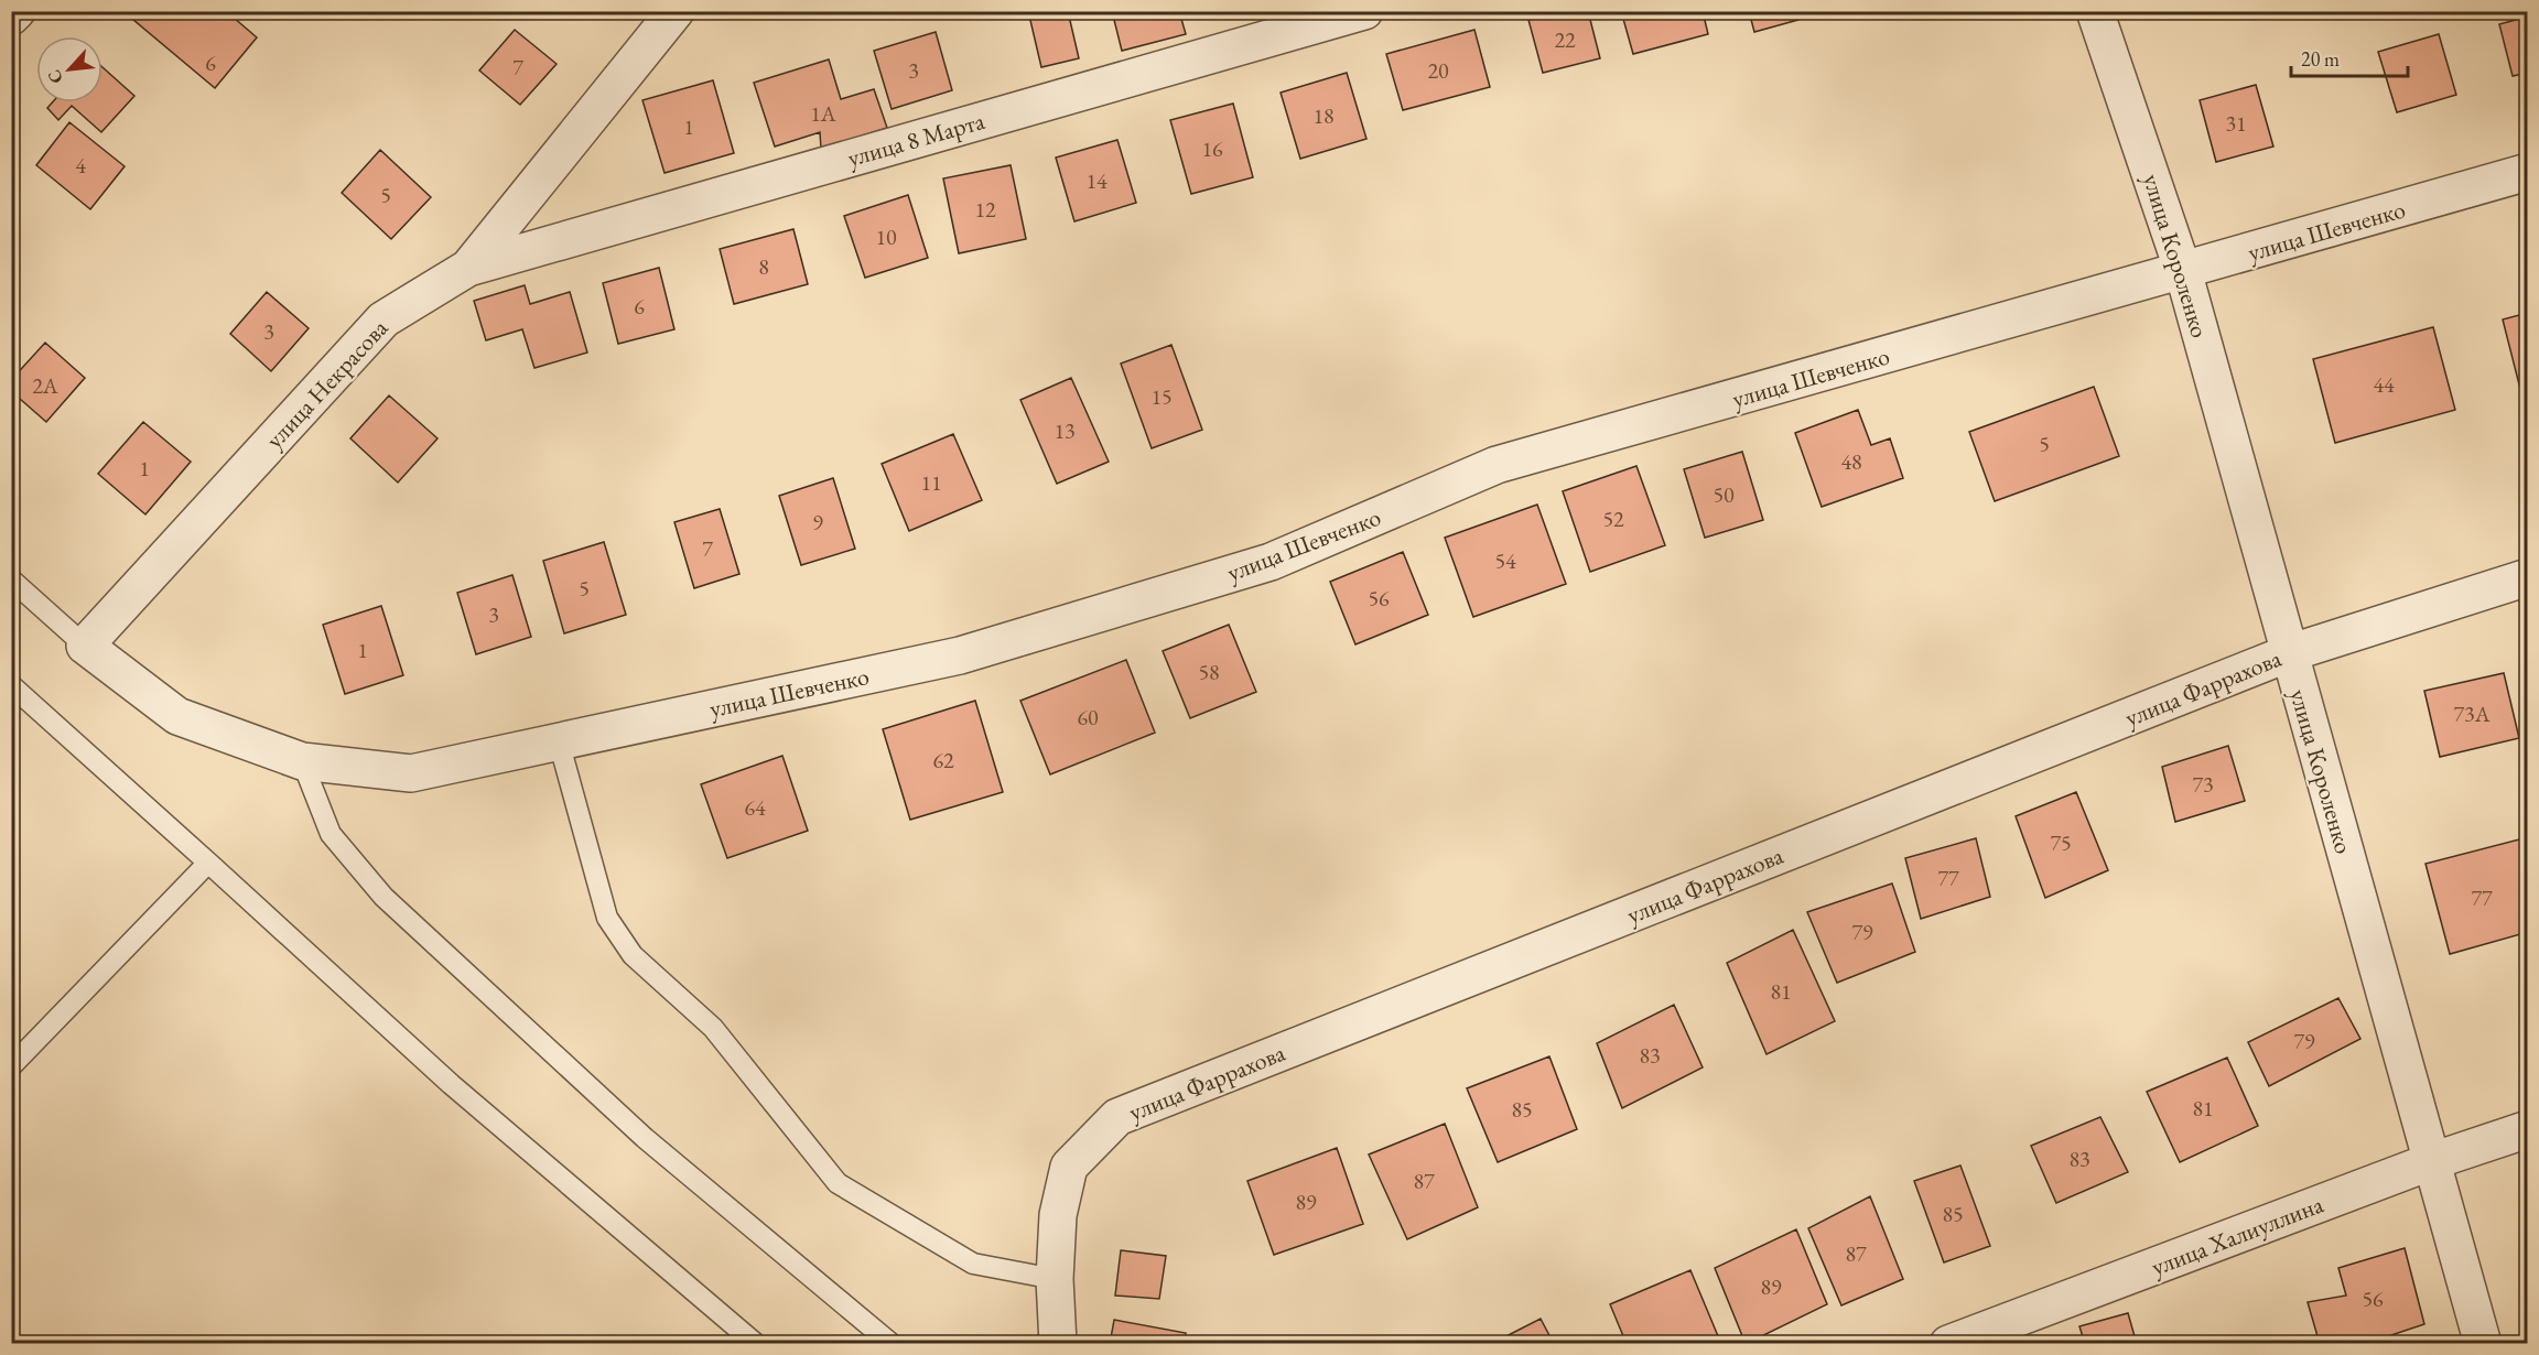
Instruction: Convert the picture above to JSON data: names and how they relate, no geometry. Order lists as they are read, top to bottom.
{
  "streets": {
    "street": [
      "улица 8 Марта",
      "улица Шевченко",
      "улица Короленко",
      "улица Некрасова",
      "улица Фаррахова",
      "улица Халиуллина"
    ]
  },
  "crossings": [
    ["улица 8 Марта", "улица Некрасова"],
    ["улица Шевченко", "улица Короленко"],
    ["улица Шевченко", "улица Некрасова"],
    ["улица Короленко", "улица Фаррахова"],
    ["улица Короленко", "улица Халиуллина"]
  ],
  "house_numbers": [
    "22",
    "6",
    "7",
    "3",
    "20",
    "1А",
    "18",
    "31",
    "1",
    "16",
    "4",
    "14",
    "5",
    "12",
    "10",
    "8",
    "6",
    "3",
    "44",
    "2А",
    "15",
    "13",
    "5",
    "48",
    "1",
    "11",
    "50",
    "52",
    "9",
    "7",
    "54",
    "5",
    "56",
    "3",
    "1",
    "58",
    "73А",
    "60",
    "62",
    "73",
    "64",
    "75",
    "77",
    "77",
    "79",
    "81",
    "79",
    "83",
    "81",
    "85",
    "83",
    "87",
    "89",
    "85",
    "87",
    "89",
    "56"
  ],
  "scale_bar": "20 m",
  "north": "bottom left"
}
